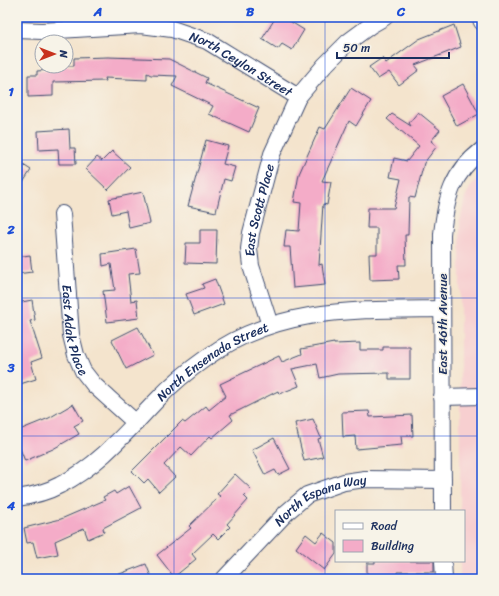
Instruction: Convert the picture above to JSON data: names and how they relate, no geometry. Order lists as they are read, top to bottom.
{
  "streets": {
    "street": [
      "North Ceylon Street",
      "East Scott Place",
      "East 46th Avenue",
      "East Adak Place",
      "North Ensenada Street",
      "North Espana Way"
    ]
  },
  "crossings": [
    ["North Ceylon Street", "East Scott Place"],
    ["East Scott Place", "North Ensenada Street"],
    ["East 46th Avenue", "North Ensenada Street"],
    ["East 46th Avenue", "North Espana Way"],
    ["East Adak Place", "North Ensenada Street"]
  ],
  "legend": ["Road", "Building"],
  "scale_bar": "50 m",
  "north": "right",
  "grid": {
    "columns": ["A", "B", "C"],
    "rows": [
      "1",
      "2",
      "3",
      "4"
    ]
  }
}
